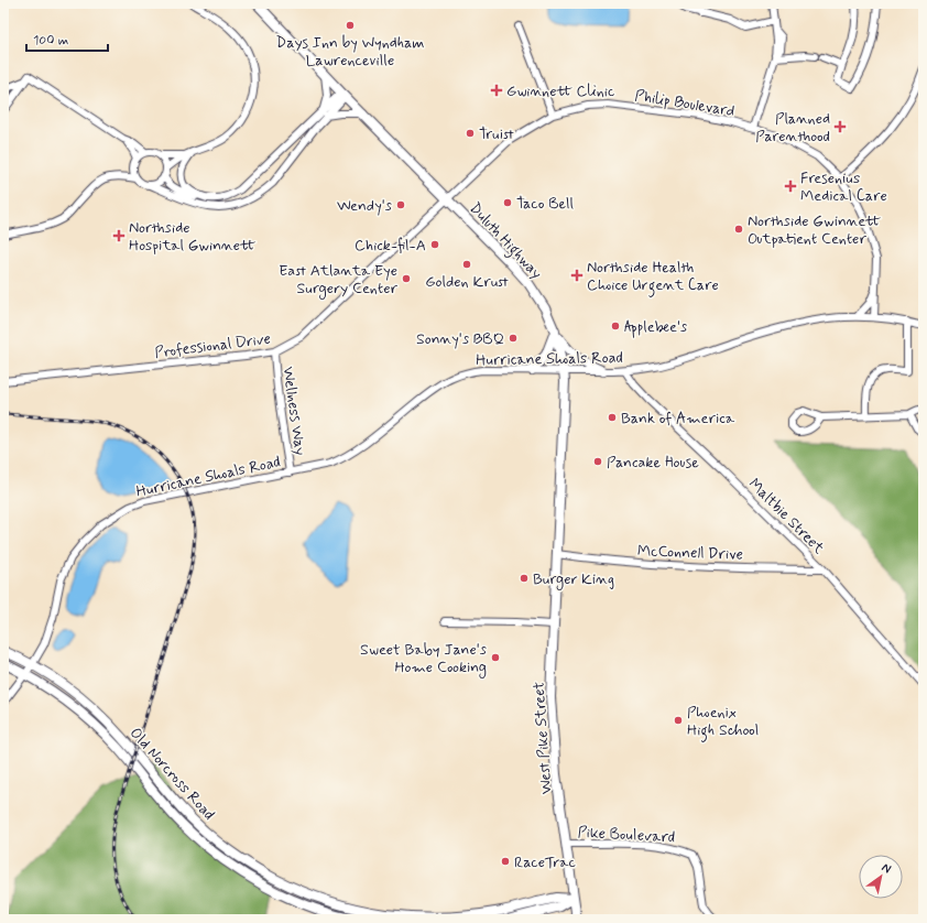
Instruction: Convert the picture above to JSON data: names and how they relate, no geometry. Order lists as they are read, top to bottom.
{
  "streets": {
    "main road": ["Duluth Highway", "West Pike Street", "Old Norcross Road"],
    "street": [
      "Philip Boulevard",
      "Professional Drive",
      "Hurricane Shoals Road",
      "Wellness Way",
      "Maltbie Street",
      "McConnell Drive",
      "Pike Boulevard"
    ]
  },
  "crossings": [
    ["Philip Boulevard", "Duluth Highway"],
    ["Philip Boulevard", "Professional Drive"],
    ["Philip Boulevard", "Hurricane Shoals Road"],
    ["Duluth Highway", "Professional Drive"],
    ["Duluth Highway", "Hurricane Shoals Road"],
    ["Duluth Highway", "McConnell Drive"],
    ["Duluth Highway", "West Pike Street"],
    ["Professional Drive", "Wellness Way"],
    ["Hurricane Shoals Road", "Wellness Way"],
    ["Hurricane Shoals Road", "Maltbie Street"],
    ["Hurricane Shoals Road", "Old Norcross Road"],
    ["Maltbie Street", "McConnell Drive"],
    ["McConnell Drive", "West Pike Street"],
    ["West Pike Street", "Old Norcross Road"],
    ["West Pike Street", "Pike Boulevard"]
  ],
  "places": {
    "other": [
      "Days Inn by Wyndham Lawrenceville",
      "Truist",
      "Taco Bell",
      "Wendy's",
      "Northside Gwinnett Outpatient Center",
      "Chick-fil-A",
      "Golden Krust",
      "East Atlanta Eye Surgery Center",
      "Applebee's",
      "Sonny's BBQ",
      "Bank of America",
      "Pancake House",
      "Burger King",
      "Sweet Baby Jane's Home Cooking",
      "Phoenix High School",
      "RaceTrac"
    ],
    "health": [
      "Gwinnett Clinic",
      "Planned Parenthood",
      "Fresenius Medical Care",
      "Northside Hospital Gwinnett",
      "Northside Health Choice Urgent Care"
    ]
  },
  "scale_bar": "100 m",
  "north": "top right"
}
